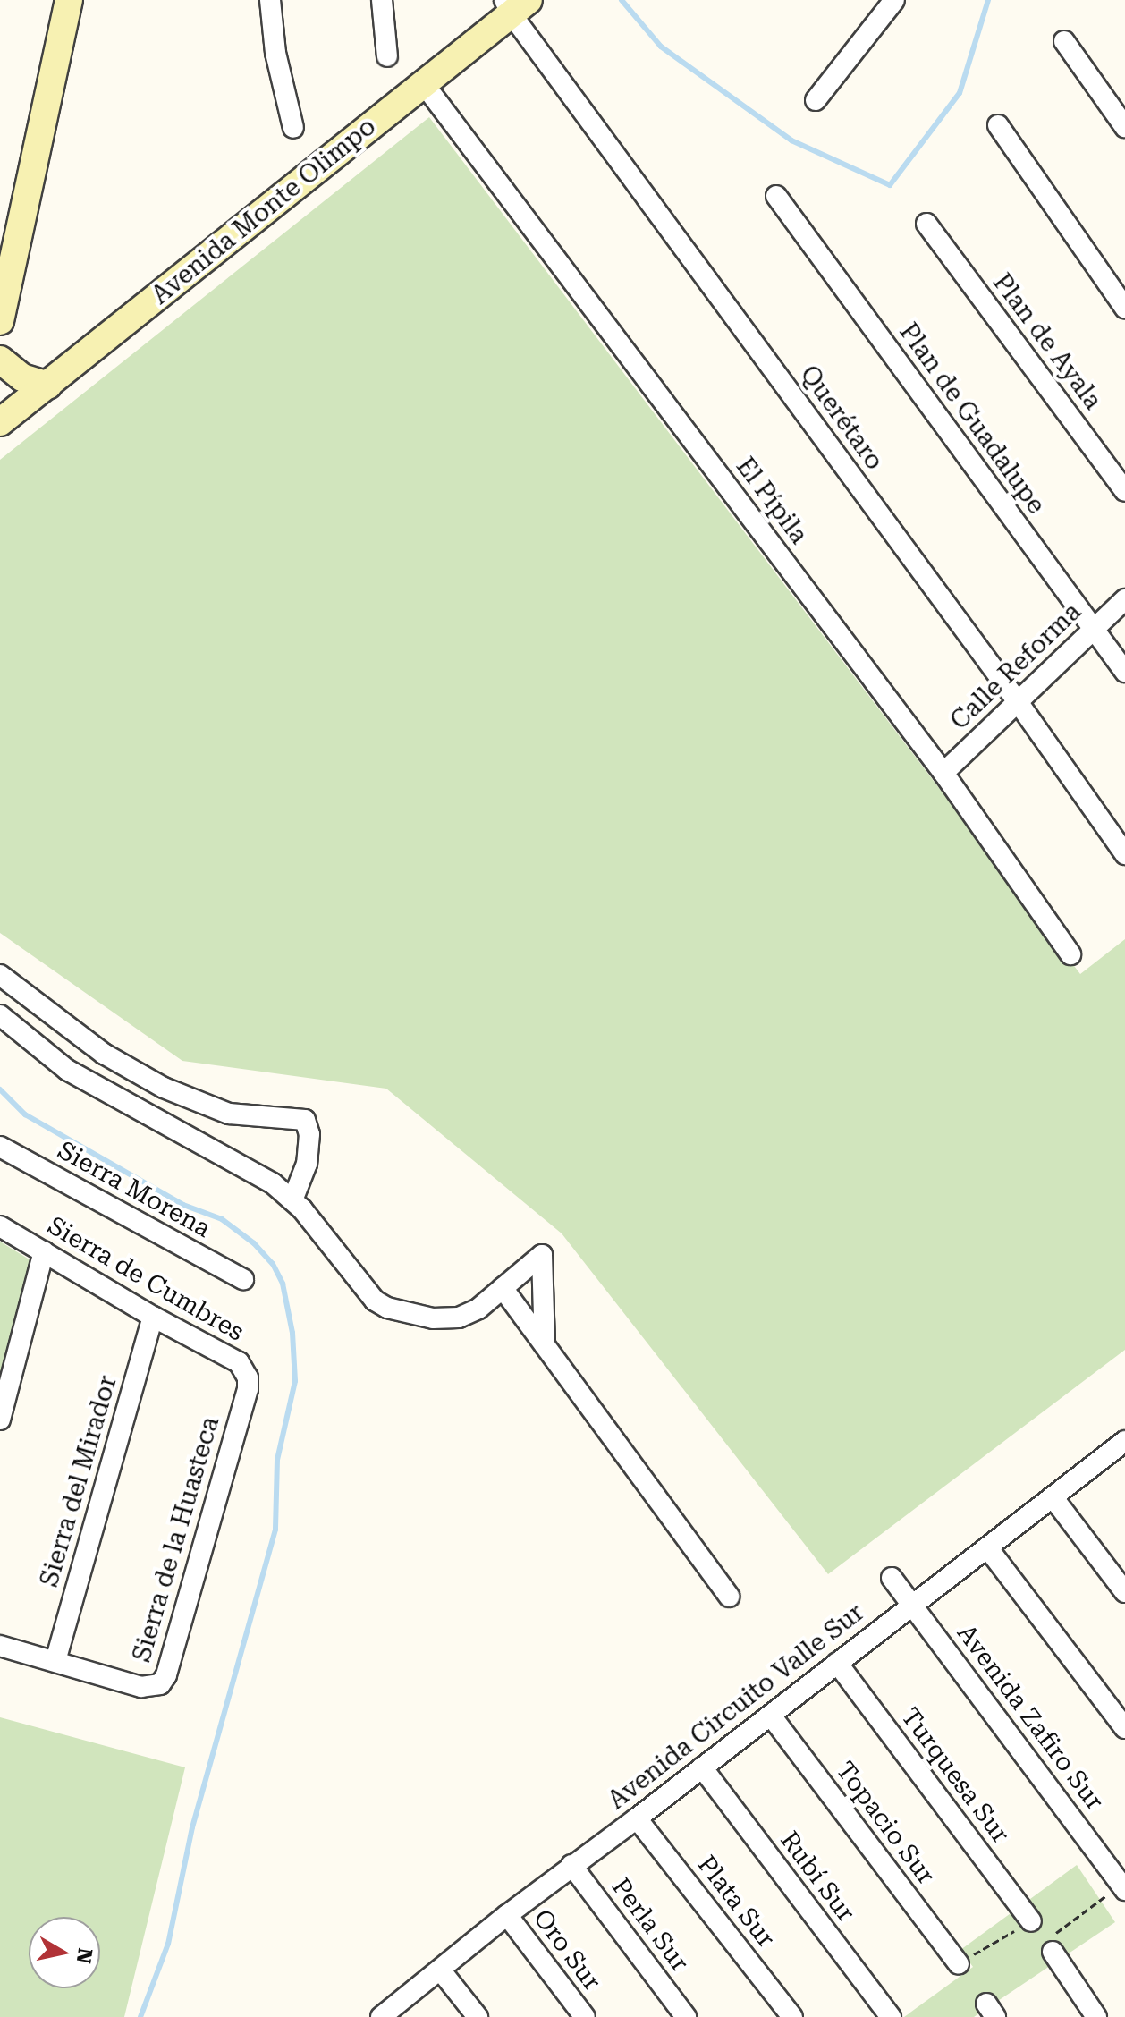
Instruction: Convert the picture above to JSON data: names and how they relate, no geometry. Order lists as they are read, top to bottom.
{
  "streets": {
    "street": [
      "Avenida Monte Olimpo",
      "Plan de Ayala",
      "Querétaro",
      "Plan de Guadalupe",
      "El Pípila",
      "Calle Reforma",
      "Sierra Morena",
      "Sierra de Cumbres",
      "Sierra del Mirador",
      "Sierra de la Huasteca",
      "Avenida Circuito Valle Sur",
      "Avenida Zafiro Sur",
      "Turquesa Sur",
      "Topacio Sur",
      "Rubí Sur",
      "Plata Sur",
      "Perla Sur",
      "Oro Sur"
    ]
  },
  "crossings": [
    ["Avenida Monte Olimpo", "Querétaro"],
    ["Avenida Monte Olimpo", "El Pípila"],
    ["Querétaro", "Calle Reforma"],
    ["Plan de Guadalupe", "Calle Reforma"],
    ["El Pípila", "Calle Reforma"],
    ["Sierra de Cumbres", "Sierra del Mirador"],
    ["Sierra de Cumbres", "Sierra de la Huasteca"],
    ["Sierra del Mirador", "Sierra de la Huasteca"],
    ["Avenida Circuito Valle Sur", "Avenida Zafiro Sur"],
    ["Avenida Circuito Valle Sur", "Turquesa Sur"],
    ["Avenida Circuito Valle Sur", "Topacio Sur"],
    ["Avenida Circuito Valle Sur", "Rubí Sur"],
    ["Avenida Circuito Valle Sur", "Plata Sur"],
    ["Avenida Circuito Valle Sur", "Perla Sur"],
    ["Avenida Circuito Valle Sur", "Oro Sur"]
  ],
  "north": "right"
}
